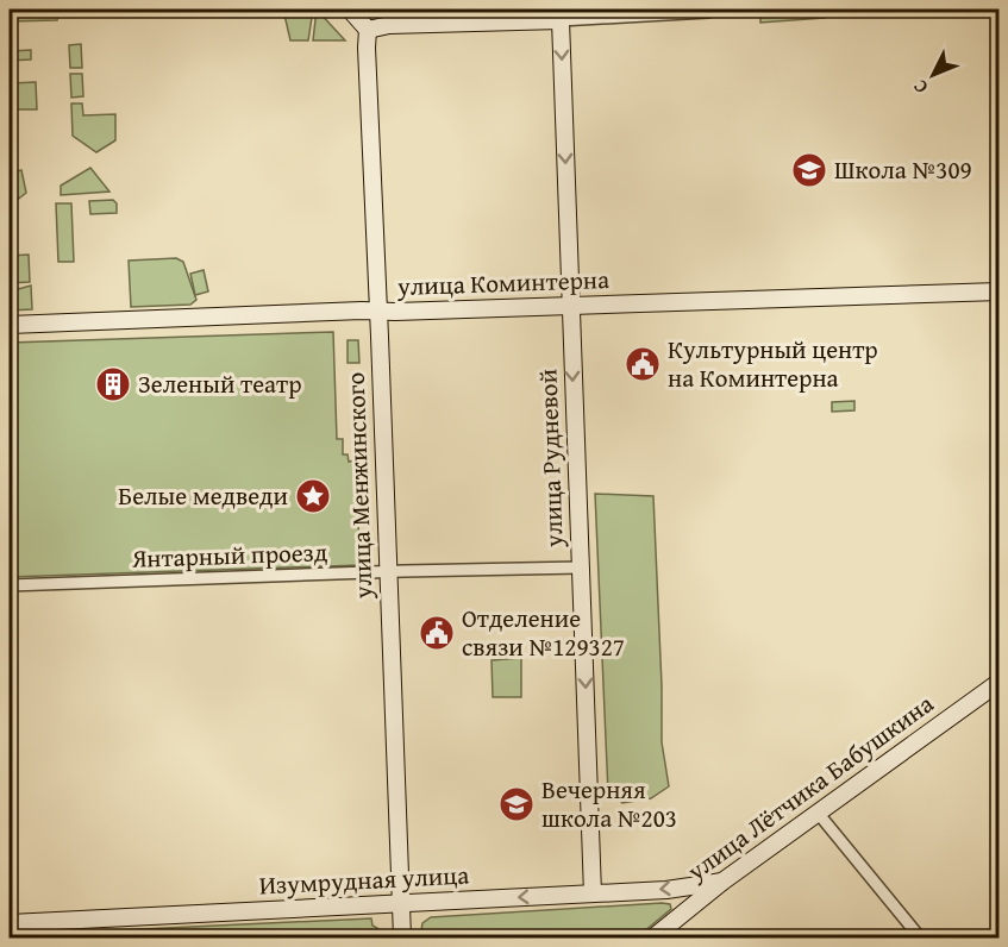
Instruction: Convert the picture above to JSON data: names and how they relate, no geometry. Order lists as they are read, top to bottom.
{
  "streets": {
    "street": [
      "улица Коминтерна",
      "улица Рудневой",
      "улица Менжинского",
      "Янтарный проезд",
      "улица Лётчика Бабушкина",
      "Изумрудная улица"
    ]
  },
  "crossings": [
    ["улица Коминтерна", "улица Рудневой"],
    ["улица Коминтерна", "улица Менжинского"],
    ["улица Рудневой", "Янтарный проезд"],
    ["улица Рудневой", "Изумрудная улица"],
    ["улица Менжинского", "Янтарный проезд"],
    ["улица Менжинского", "Изумрудная улица"],
    ["улица Лётчика Бабушкина", "Изумрудная улица"]
  ],
  "one_way": ["улица Рудневой", "Изумрудная улица"],
  "places": {
    "school or university": ["Школа №309", "Вечерняя школа №203"],
    "public building": ["Культурный центр на Коминтерна", "Отделение связи №129327"],
    "building": ["Зеленый театр"],
    "place": ["Белые медведи"]
  },
  "north": "bottom left"
}
